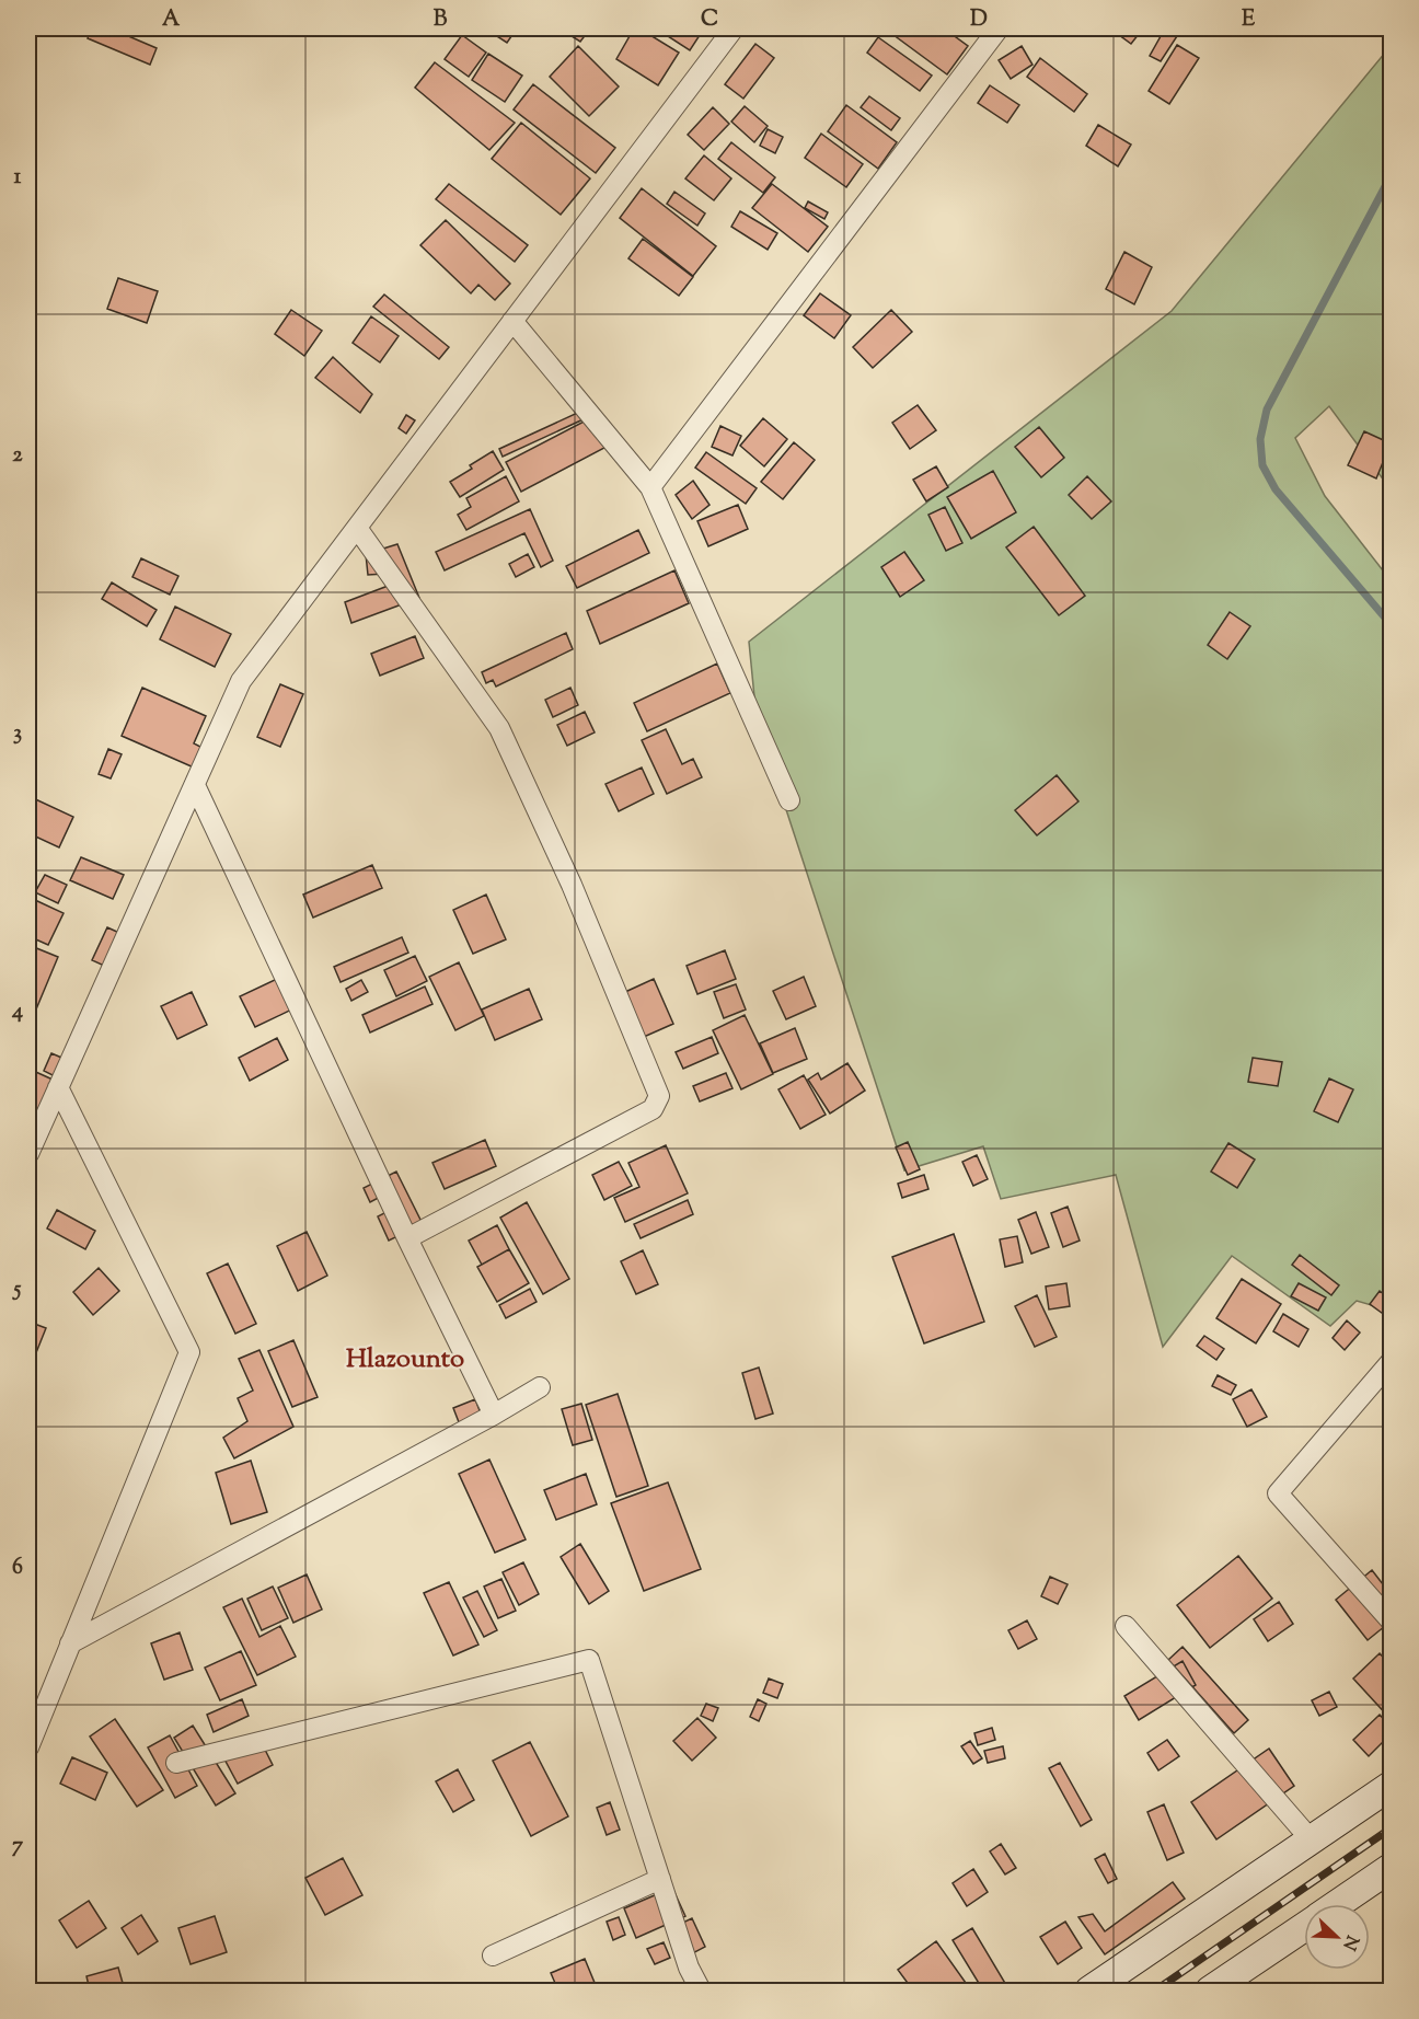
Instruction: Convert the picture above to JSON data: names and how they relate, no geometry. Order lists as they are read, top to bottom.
{
  "districts": ["Hlazounto"],
  "north": "bottom right",
  "grid": {
    "columns": [
      "A",
      "B",
      "C",
      "D",
      "E"
    ],
    "rows": [
      "1",
      "2",
      "3",
      "4",
      "5",
      "6",
      "7"
    ]
  }
}
